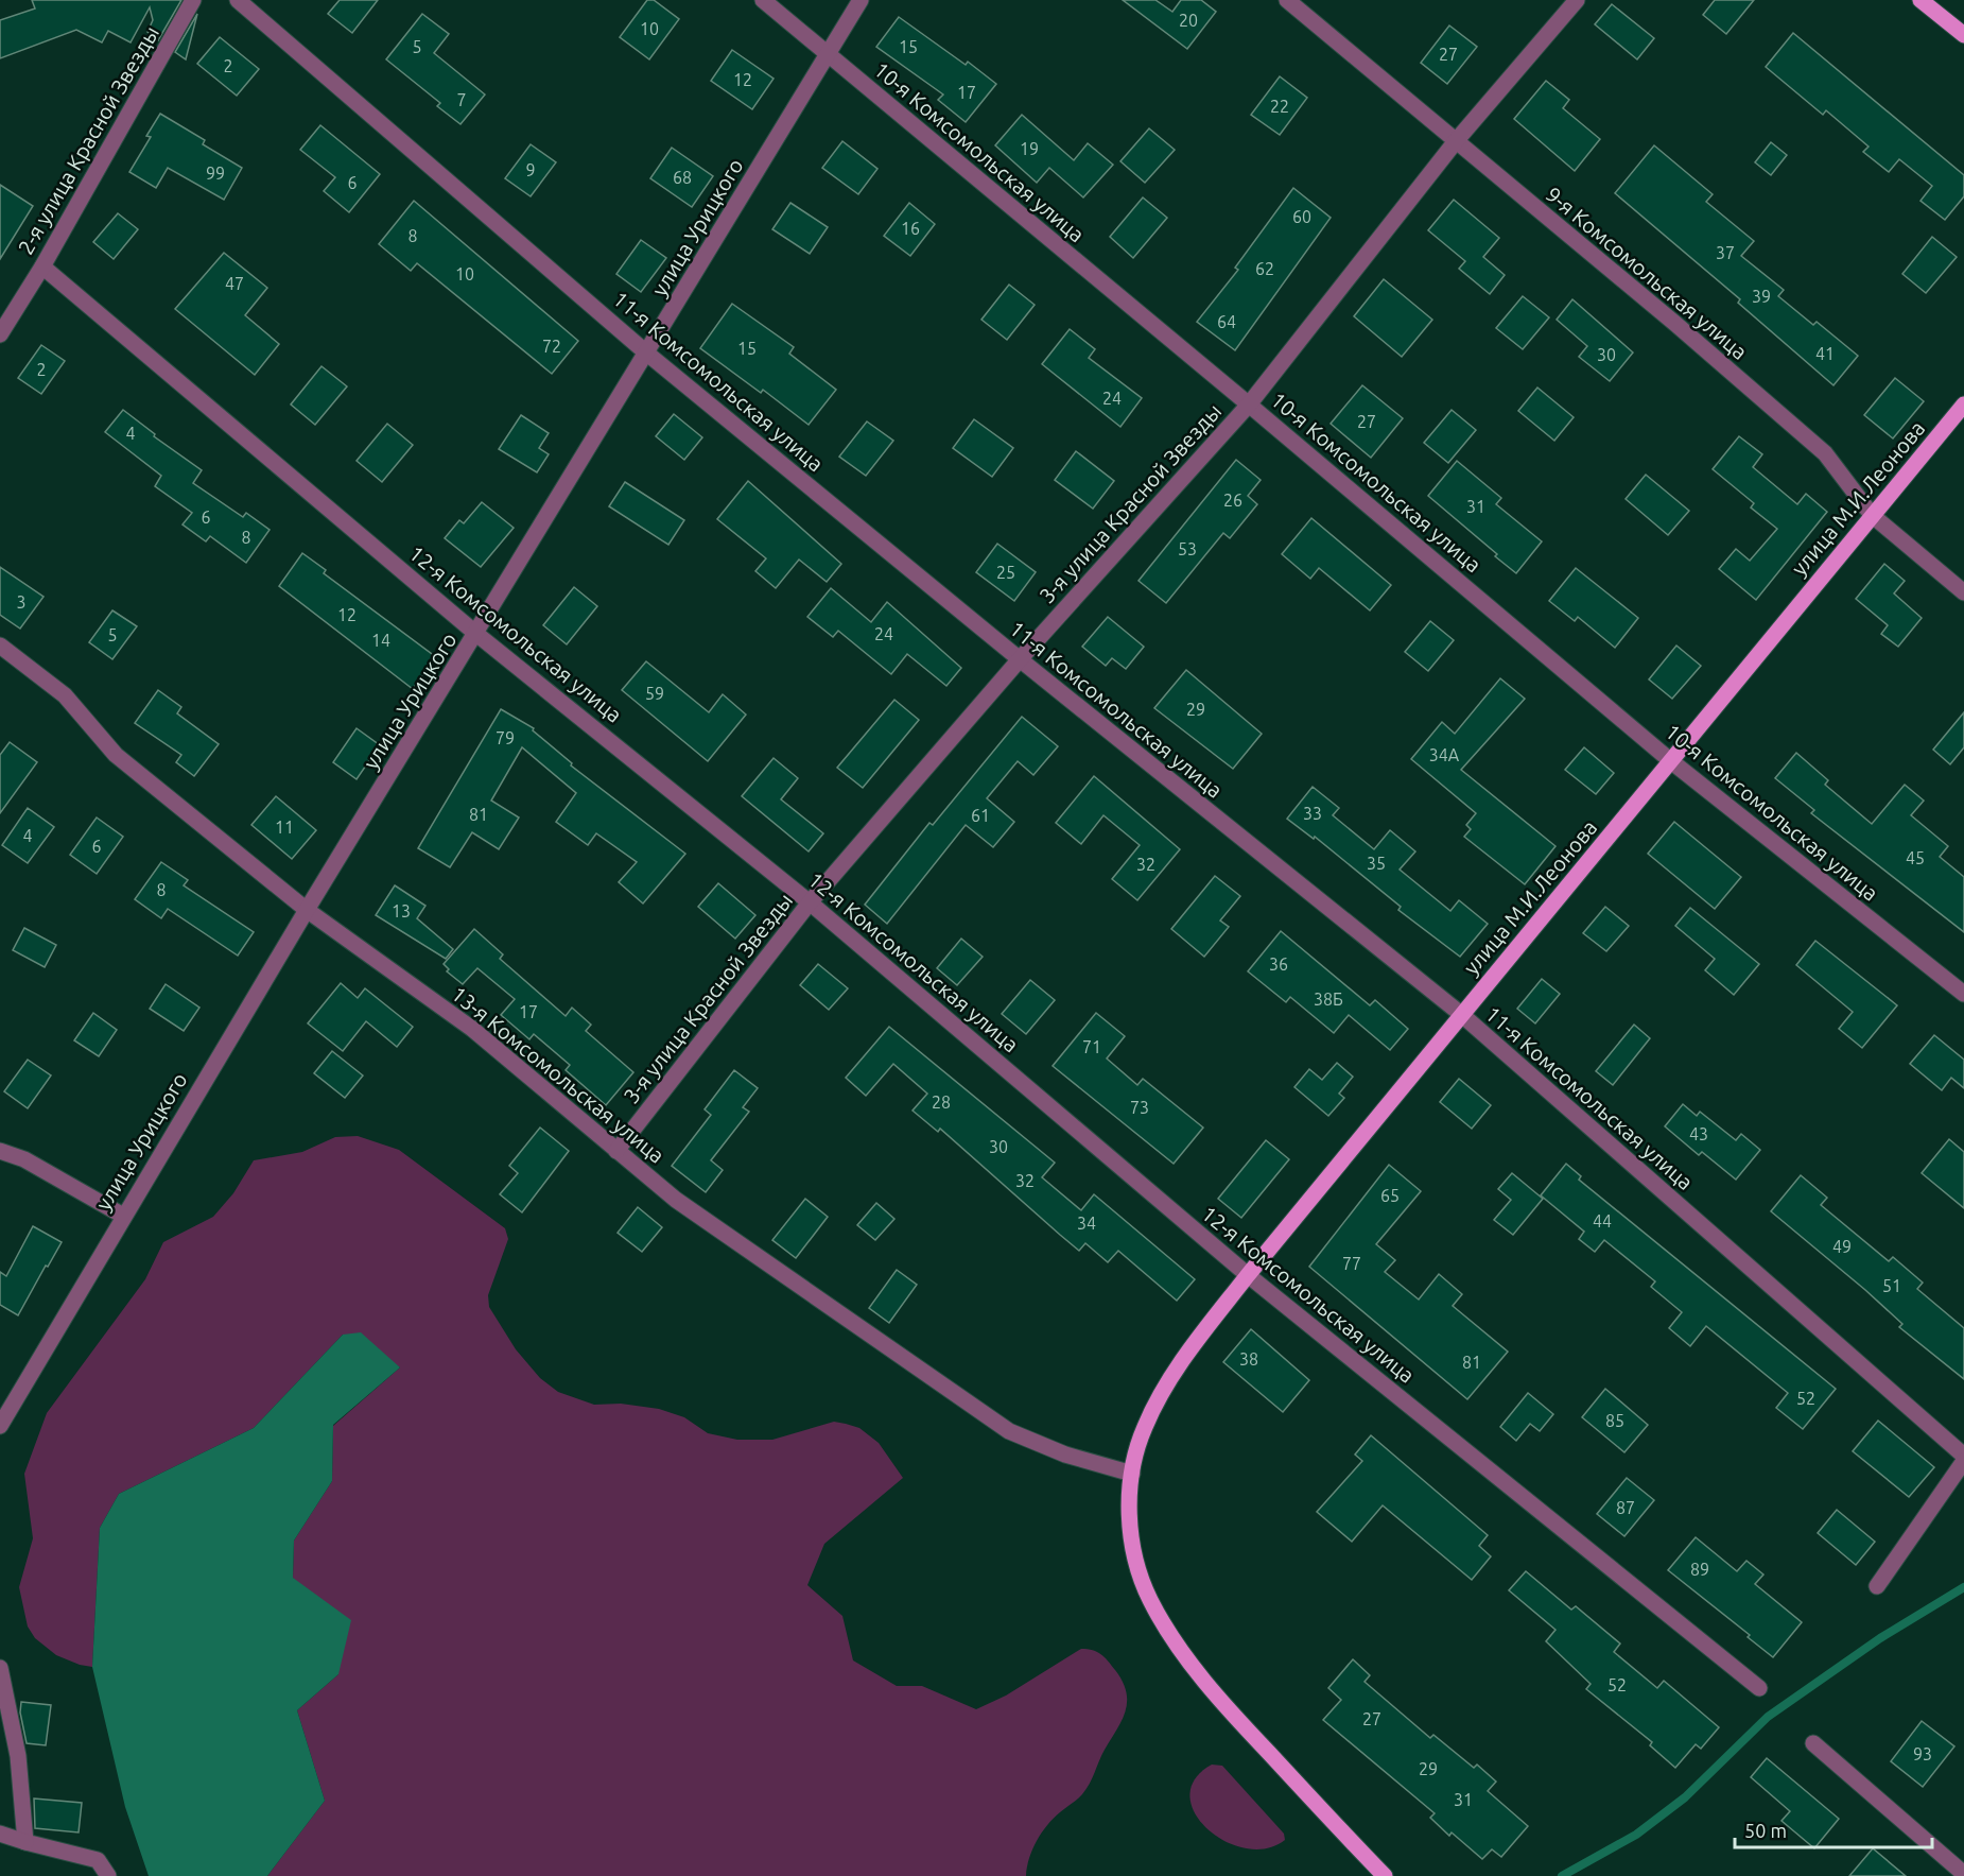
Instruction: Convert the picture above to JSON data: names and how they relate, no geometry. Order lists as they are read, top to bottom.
{
  "streets": {
    "main road": ["улица М.И.Леонова"],
    "street": [
      "2-я улица Красной Звезды",
      "10-я Комсомольская улица",
      "улица Урицкого",
      "9-я Комсомольская улица",
      "11-я Комсомольская улица",
      "3-я улица Красной Звезды",
      "12-я Комсомольская улица",
      "13-я Комсомольская улица"
    ]
  },
  "crossings": [
    ["2-я улица Красной Звезды", "12-я Комсомольская улица"],
    ["10-я Комсомольская улица", "улица Урицкого"],
    ["10-я Комсомольская улица", "улица М.И.Леонова"],
    ["10-я Комсомольская улица", "3-я улица Красной Звезды"],
    ["улица Урицкого", "11-я Комсомольская улица"],
    ["улица Урицкого", "12-я Комсомольская улица"],
    ["улица Урицкого", "13-я Комсомольская улица"],
    ["9-я Комсомольская улица", "улица М.И.Леонова"],
    ["9-я Комсомольская улица", "3-я улица Красной Звезды"],
    ["11-я Комсомольская улица", "улица М.И.Леонова"],
    ["11-я Комсомольская улица", "3-я улица Красной Звезды"],
    ["улица М.И.Леонова", "12-я Комсомольская улица"],
    ["улица М.И.Леонова", "13-я Комсомольская улица"],
    ["3-я улица Красной Звезды", "12-я Комсомольская улица"],
    ["3-я улица Красной Звезды", "13-я Комсомольская улица"]
  ],
  "house_numbers": [
    "20",
    "10",
    "5",
    "15",
    "27",
    "2",
    "12",
    "17",
    "7",
    "22",
    "19",
    "9",
    "99",
    "68",
    "6",
    "60",
    "16",
    "8",
    "37",
    "62",
    "10",
    "47",
    "39",
    "64",
    "72",
    "15",
    "41",
    "30",
    "2",
    "24",
    "27",
    "4",
    "26",
    "31",
    "6",
    "8",
    "53",
    "25",
    "3",
    "12",
    "24",
    "5",
    "14",
    "59",
    "29",
    "79",
    "34А",
    "33",
    "81",
    "61",
    "11",
    "4",
    "6",
    "45",
    "35",
    "32",
    "8",
    "13",
    "36",
    "38Б",
    "17",
    "71",
    "28",
    "73",
    "43",
    "30",
    "32",
    "65",
    "44",
    "34",
    "49",
    "77",
    "51",
    "38",
    "81",
    "52",
    "85",
    "87",
    "89",
    "52",
    "27",
    "93",
    "29",
    "31"
  ],
  "scale_bar": "50 m"
}
